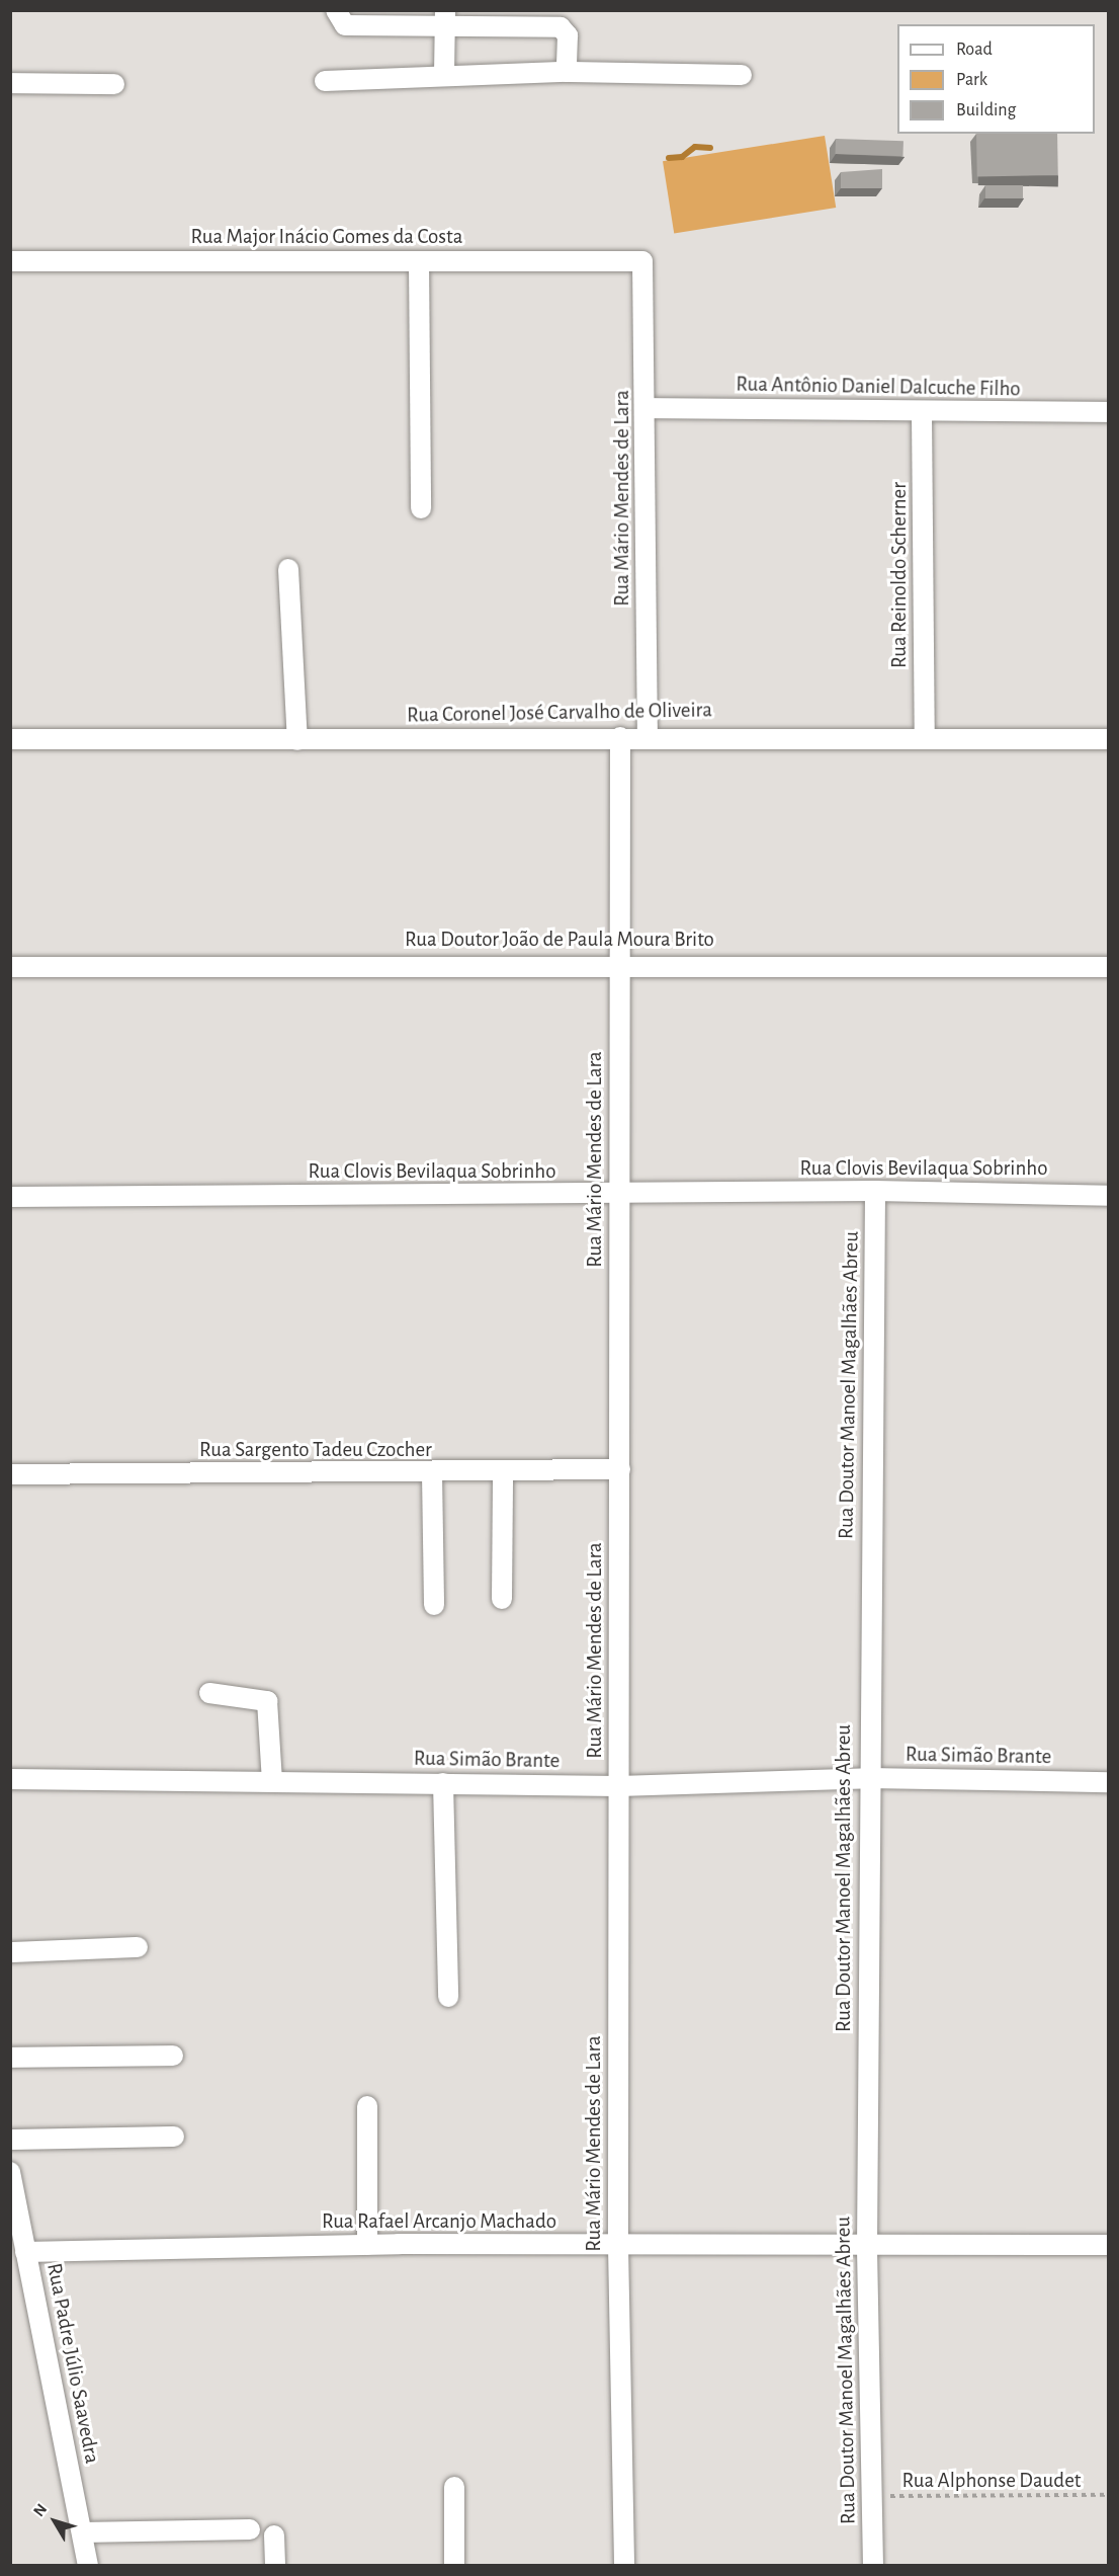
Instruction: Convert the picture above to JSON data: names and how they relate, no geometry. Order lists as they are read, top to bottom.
{
  "streets": {
    "street": [
      "Rua Major Inácio Gomes da Costa",
      "Rua Antônio Daniel Dalcuche Filho",
      "Rua Mário Mendes de Lara",
      "Rua Reinoldo Scherner",
      "Rua Coronel José Carvalho de Oliveira",
      "Rua Doutor João de Paula Moura Brito",
      "Rua Clovis Bevilaqua Sobrinho",
      "Rua Doutor Manoel Magalhães Abreu",
      "Rua Sargento Tadeu Czocher",
      "Rua Simão Brante",
      "Rua Rafael Arcanjo Machado",
      "Rua Padre Júlio Saavedra"
    ],
    "path": ["Rua Alphonse Daudet"]
  },
  "crossings": [
    ["Rua Major Inácio Gomes da Costa", "Rua Mário Mendes de Lara"],
    ["Rua Antônio Daniel Dalcuche Filho", "Rua Mário Mendes de Lara"],
    ["Rua Antônio Daniel Dalcuche Filho", "Rua Reinoldo Scherner"],
    ["Rua Mário Mendes de Lara", "Rua Coronel José Carvalho de Oliveira"],
    ["Rua Mário Mendes de Lara", "Rua Doutor João de Paula Moura Brito"],
    ["Rua Mário Mendes de Lara", "Rua Clovis Bevilaqua Sobrinho"],
    ["Rua Mário Mendes de Lara", "Rua Sargento Tadeu Czocher"],
    ["Rua Mário Mendes de Lara", "Rua Simão Brante"],
    ["Rua Mário Mendes de Lara", "Rua Rafael Arcanjo Machado"],
    ["Rua Reinoldo Scherner", "Rua Coronel José Carvalho de Oliveira"],
    ["Rua Clovis Bevilaqua Sobrinho", "Rua Doutor Manoel Magalhães Abreu"],
    ["Rua Doutor Manoel Magalhães Abreu", "Rua Simão Brante"],
    ["Rua Doutor Manoel Magalhães Abreu", "Rua Rafael Arcanjo Machado"],
    ["Rua Doutor Manoel Magalhães Abreu", "Rua Alphonse Daudet"],
    ["Rua Rafael Arcanjo Machado", "Rua Padre Júlio Saavedra"]
  ],
  "legend": ["Road", "Park", "Building"],
  "north": "top left"
}
